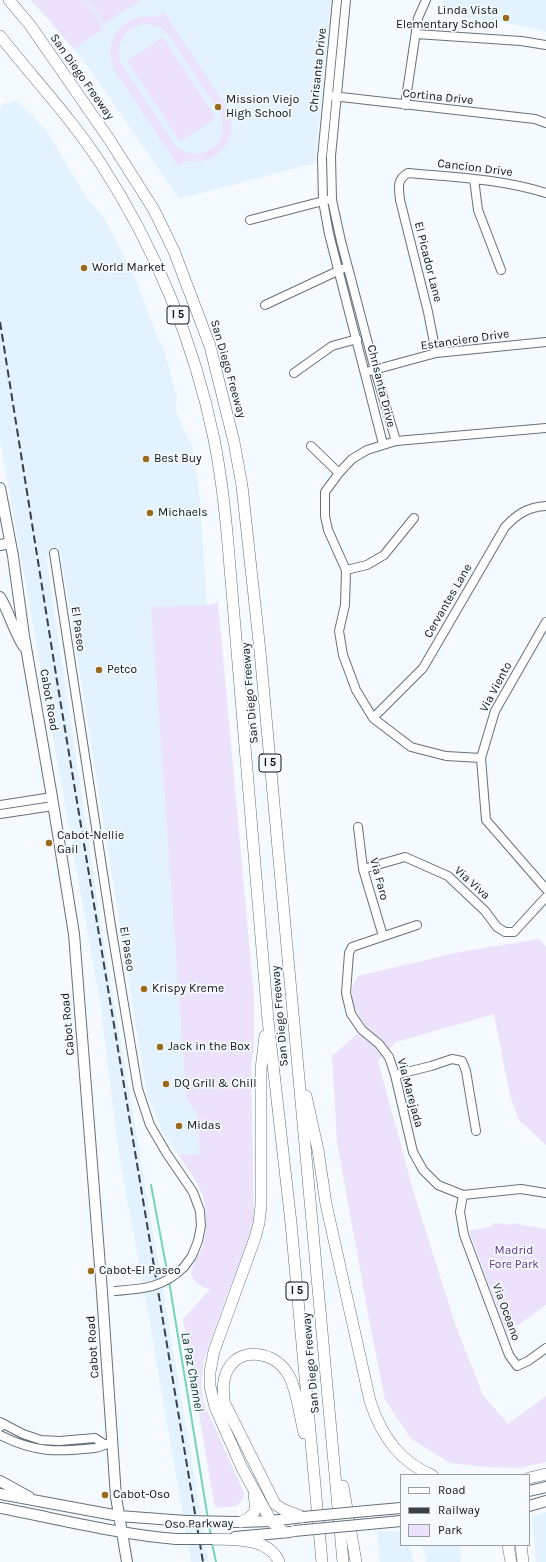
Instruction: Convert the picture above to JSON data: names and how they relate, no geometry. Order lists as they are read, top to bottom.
{
  "streets": {
    "highway": ["San Diego Freeway", "I 5"],
    "main road": ["Cabot Road", "Oso Parkway"],
    "street": [
      "Chrisanta Drive",
      "Cortina Drive",
      "Cancion Drive",
      "El Picador Lane",
      "Estanciero Drive",
      "Cervantes Lane",
      "El Paseo",
      "Via Viento",
      "Via Faro",
      "Via Viva",
      "Via Marejada",
      "Via Oceano"
    ]
  },
  "crossings": [
    ["Chrisanta Drive", "Cortina Drive"],
    ["Chrisanta Drive", "Estanciero Drive"],
    ["Chrisanta Drive", "Cervantes Lane"],
    ["Chrisanta Drive", "Via Viento"],
    ["Cancion Drive", "El Picador Lane"],
    ["El Picador Lane", "Estanciero Drive"],
    ["El Paseo", "Cabot Road"],
    ["Cabot Road", "Oso Parkway"],
    ["Via Faro", "Via Viva"],
    ["Via Faro", "Via Marejada"],
    ["Via Marejada", "Via Oceano"]
  ],
  "water": ["La Paz Channel"],
  "parks": ["Madrid Fore Park"],
  "places": [
    "Linda Vista Elementary School",
    "Mission Viejo High School",
    "World Market",
    "Best Buy",
    "Michaels",
    "Petco",
    "Cabot-Nellie Gail",
    "Krispy Kreme",
    "Jack in the Box",
    "DQ Grill & Chill",
    "Midas",
    "Cabot-El Paseo",
    "Cabot-Oso"
  ],
  "legend": ["Road", "Railway", "Park"]
}
